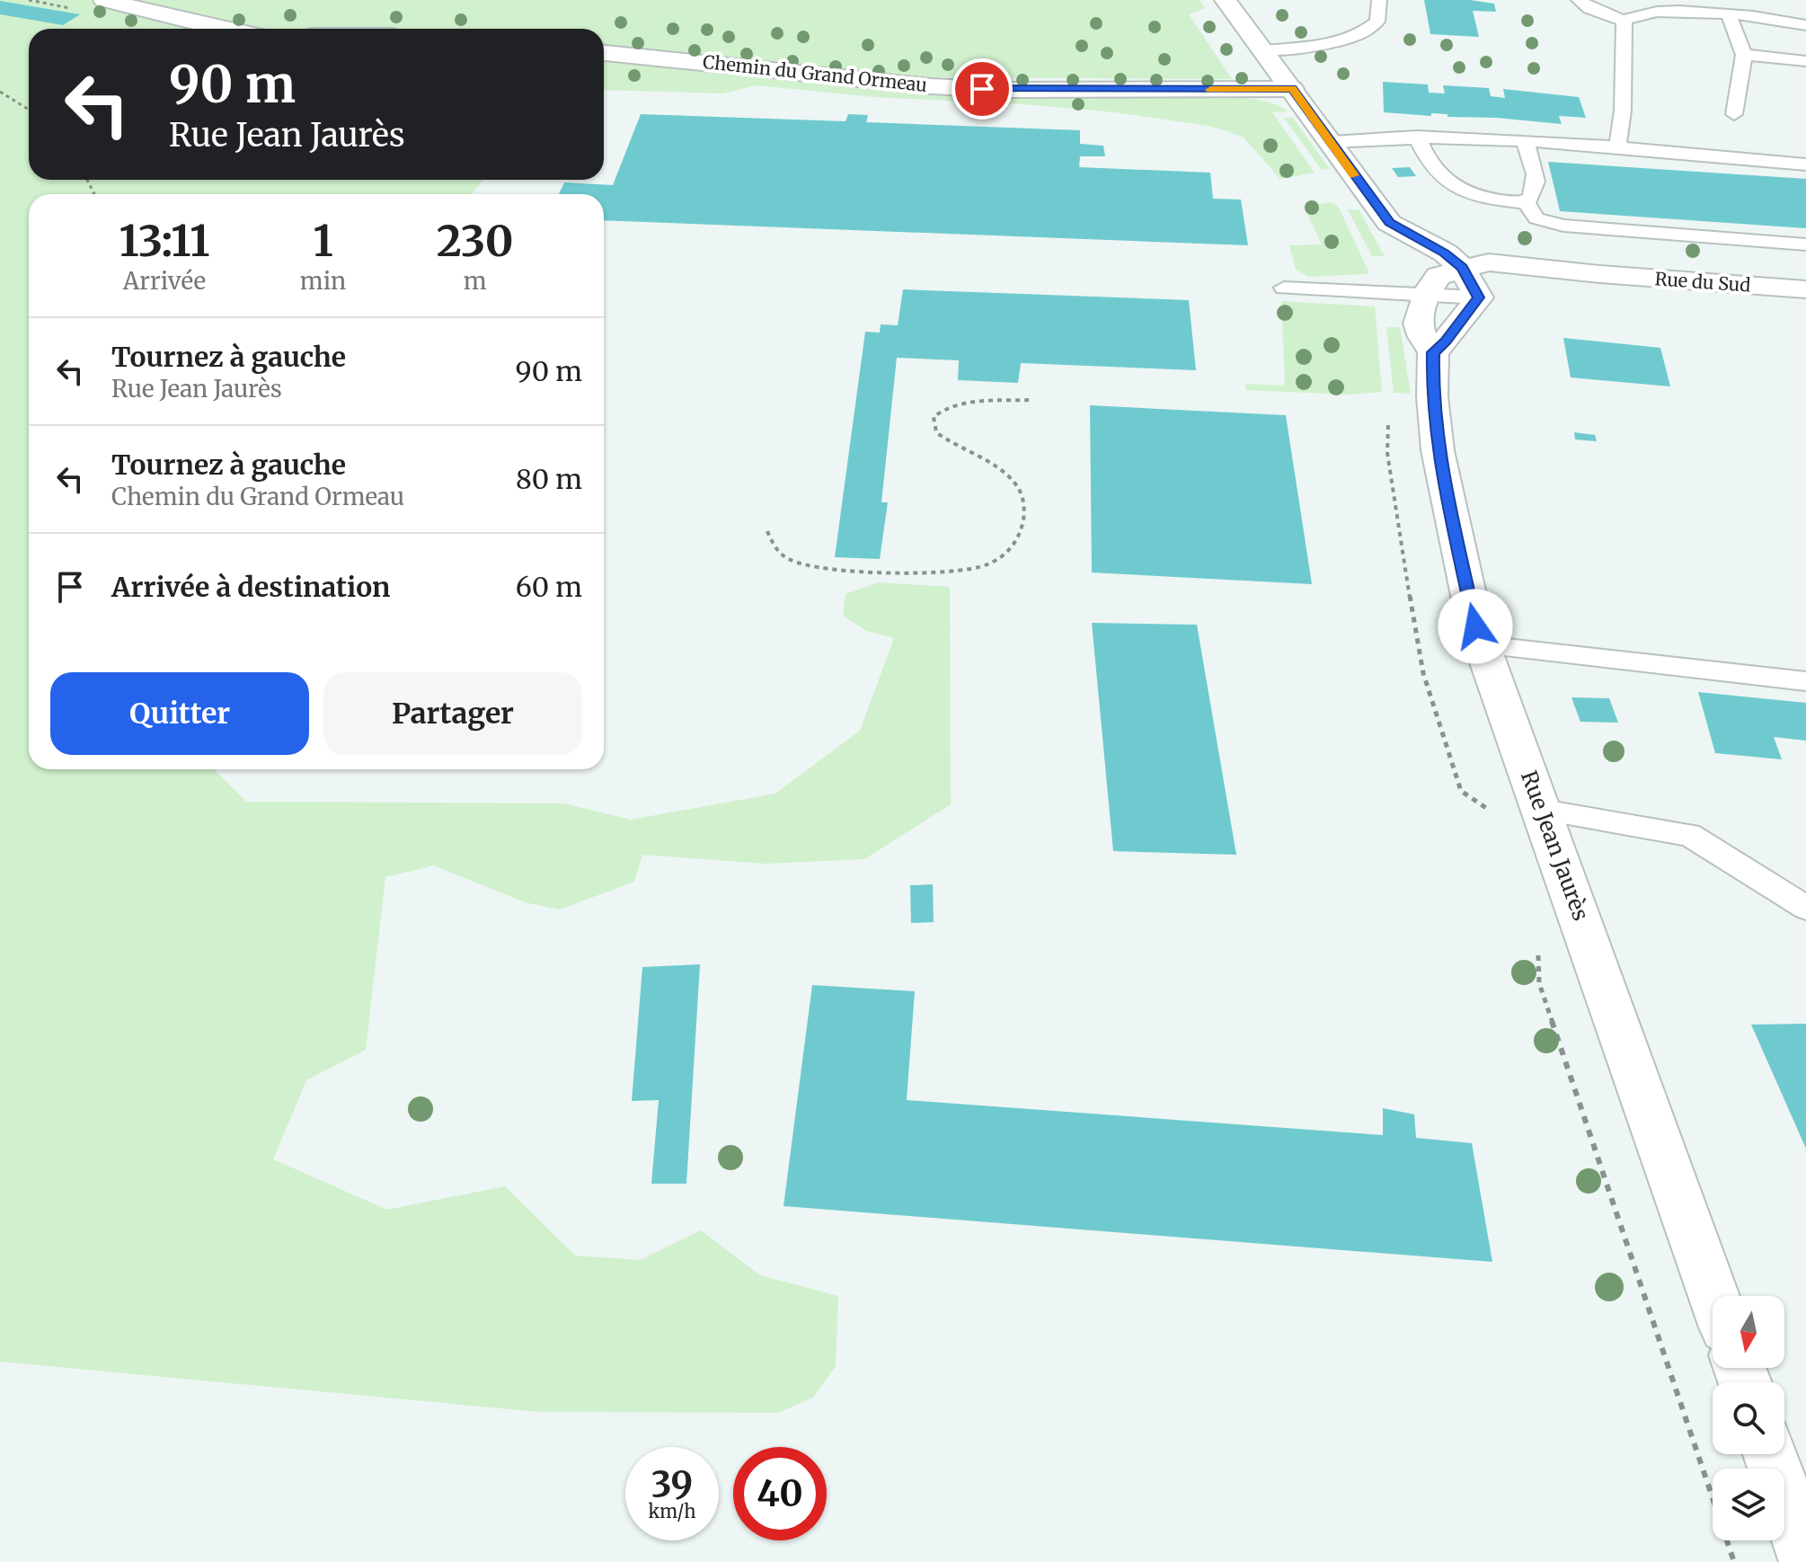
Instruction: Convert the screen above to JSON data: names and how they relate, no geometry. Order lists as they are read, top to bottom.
{
  "streets": {
    "street": ["Chemin du Grand Ormeau", "Rue du Sud", "Rue Jean Jaurès"]
  },
  "north": "bottom",
  "page": {
    "turn": ["90 m", "Rue Jean Jaurès"],
    "eta": [
      "13:11",
      "Arrivée",
      "1",
      "min",
      "230",
      "m"
    ],
    "list": [
      {
        "name": "Tournez à gauche",
        "note": "Rue Jean Jaurès",
        "value": "90 m"
      },
      {
        "name": "Tournez à gauche",
        "note": "Chemin du Grand Ormeau",
        "value": "80 m"
      },
      {
        "name": "Arrivée à destination",
        "value": "60 m"
      }
    ],
    "buttons": ["Quitter", "Partager"],
    "speed": "39 km/h",
    "limit": "40"
  }
}
